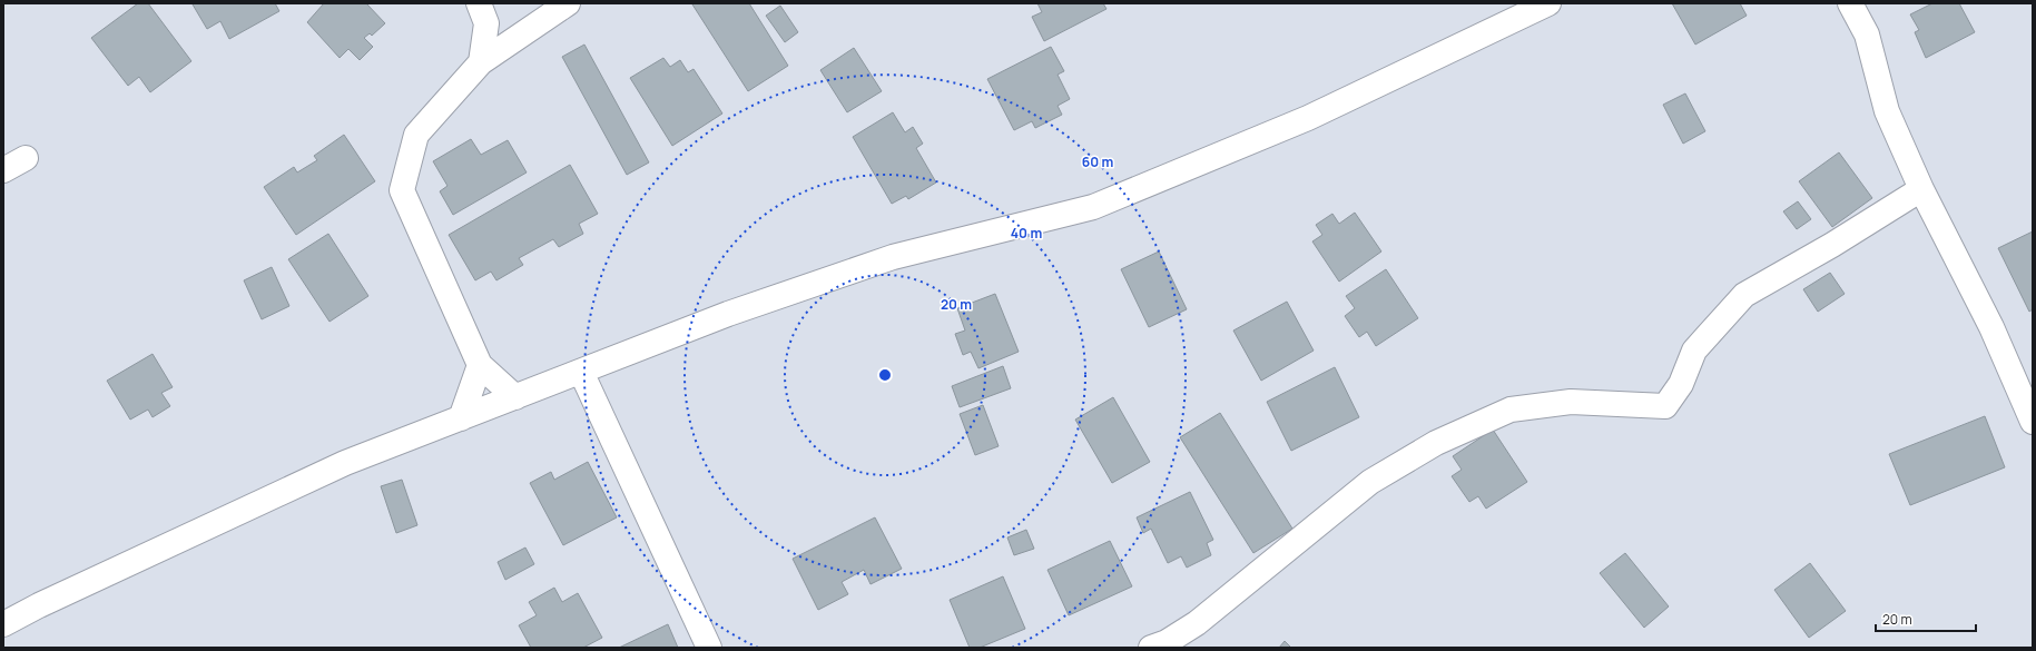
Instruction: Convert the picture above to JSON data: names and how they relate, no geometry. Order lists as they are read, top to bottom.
{
  "scale_bar": "20 m",
  "rings": ["60 m", "40 m", "20 m"]
}
